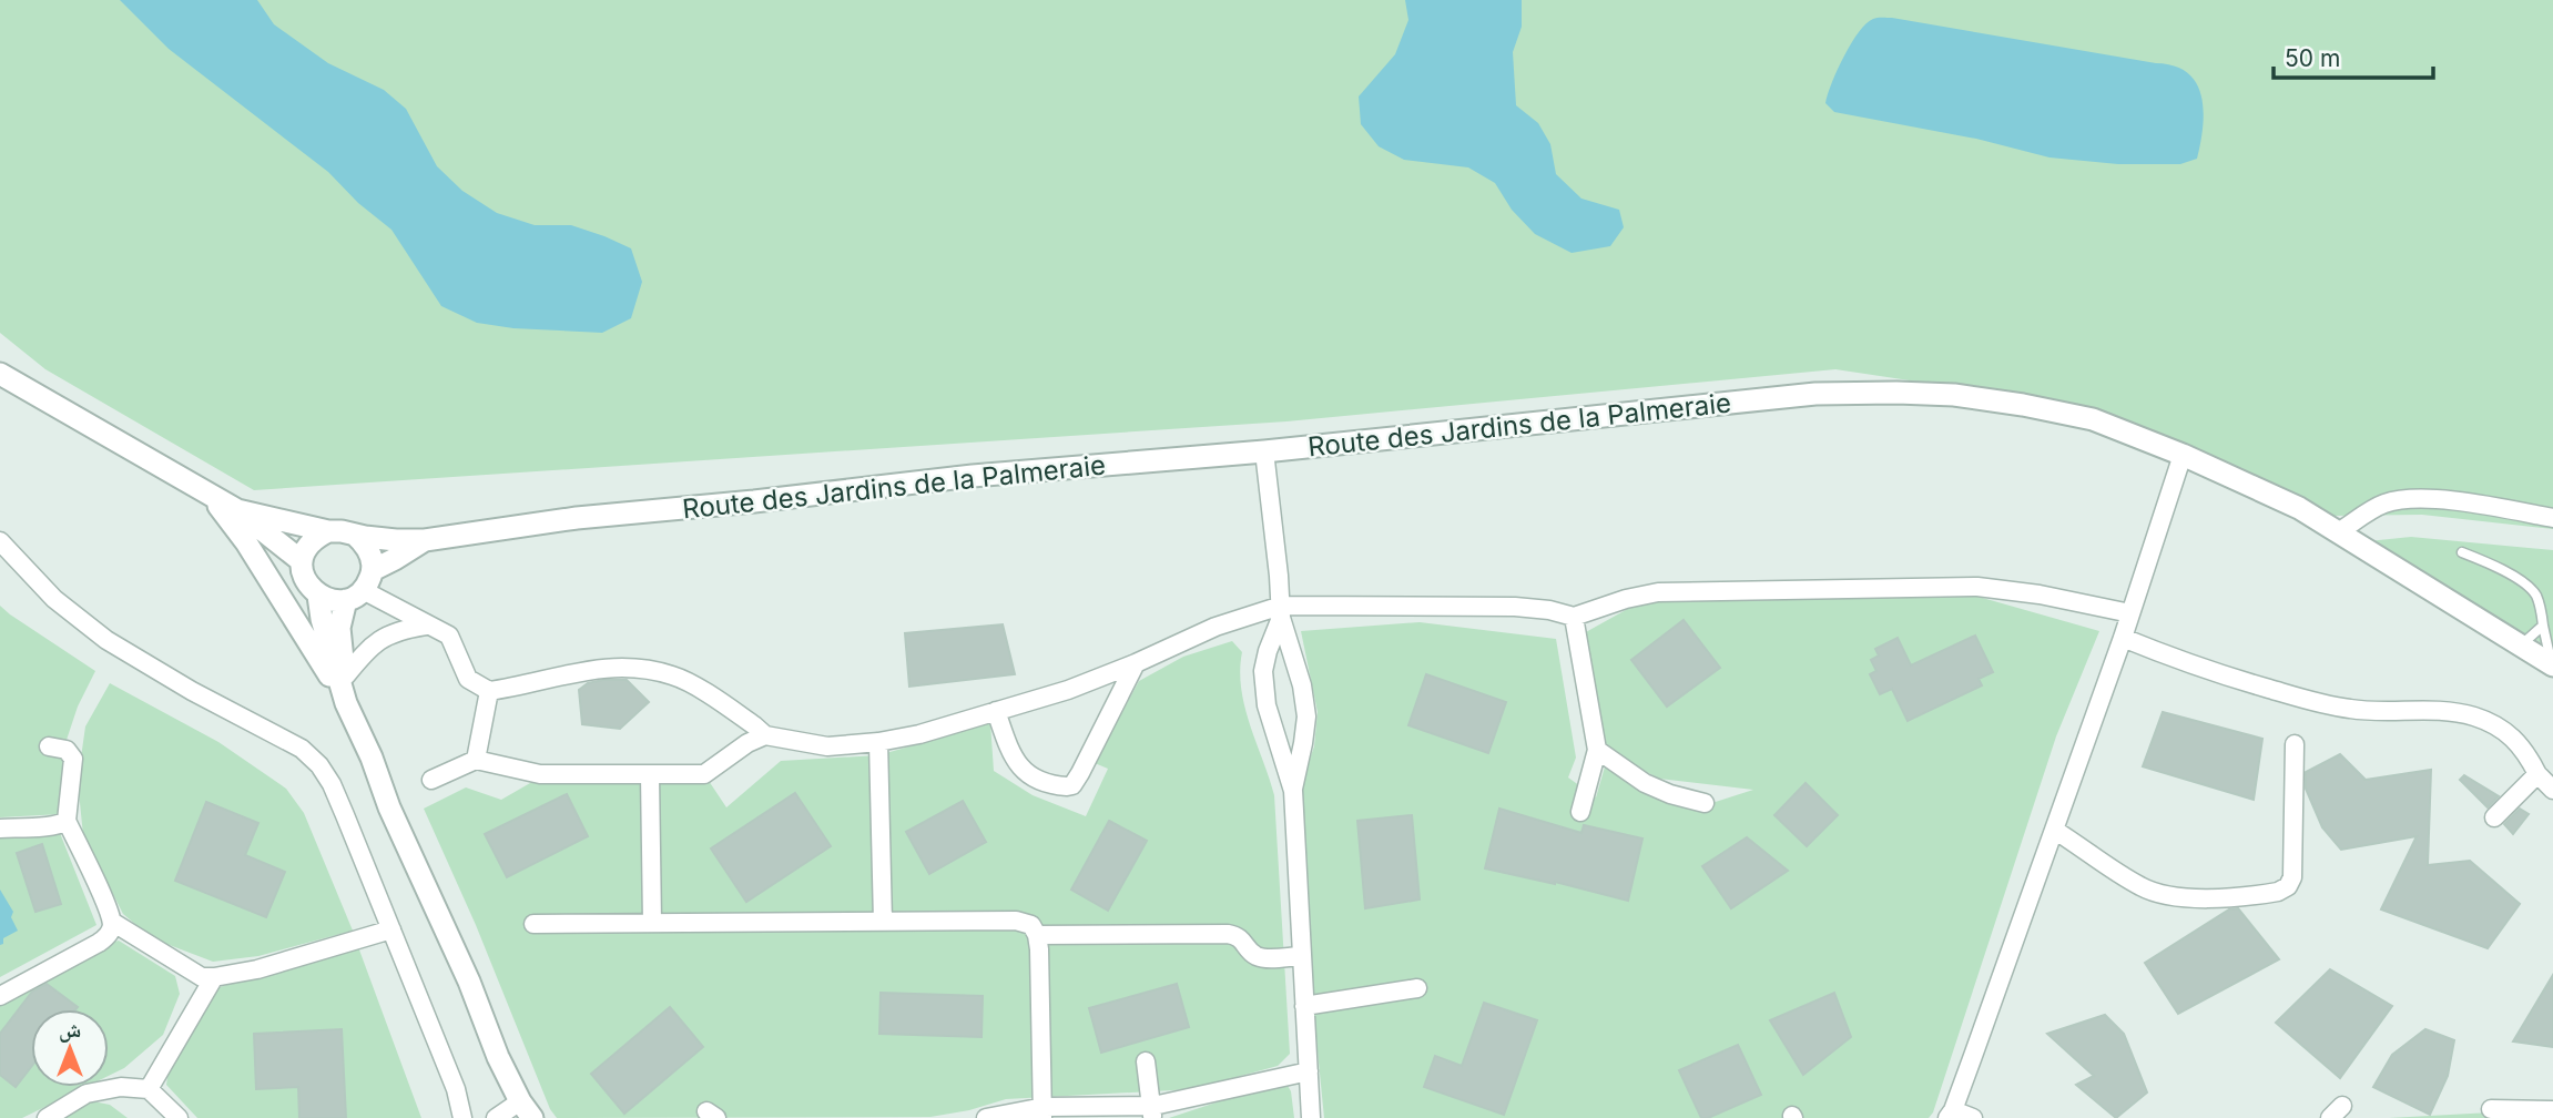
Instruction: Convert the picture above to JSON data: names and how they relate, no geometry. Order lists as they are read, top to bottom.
{
  "streets": {
    "street": ["Route des Jardins de la Palmeraie"]
  },
  "scale_bar": "50 m",
  "north": "top"
}
